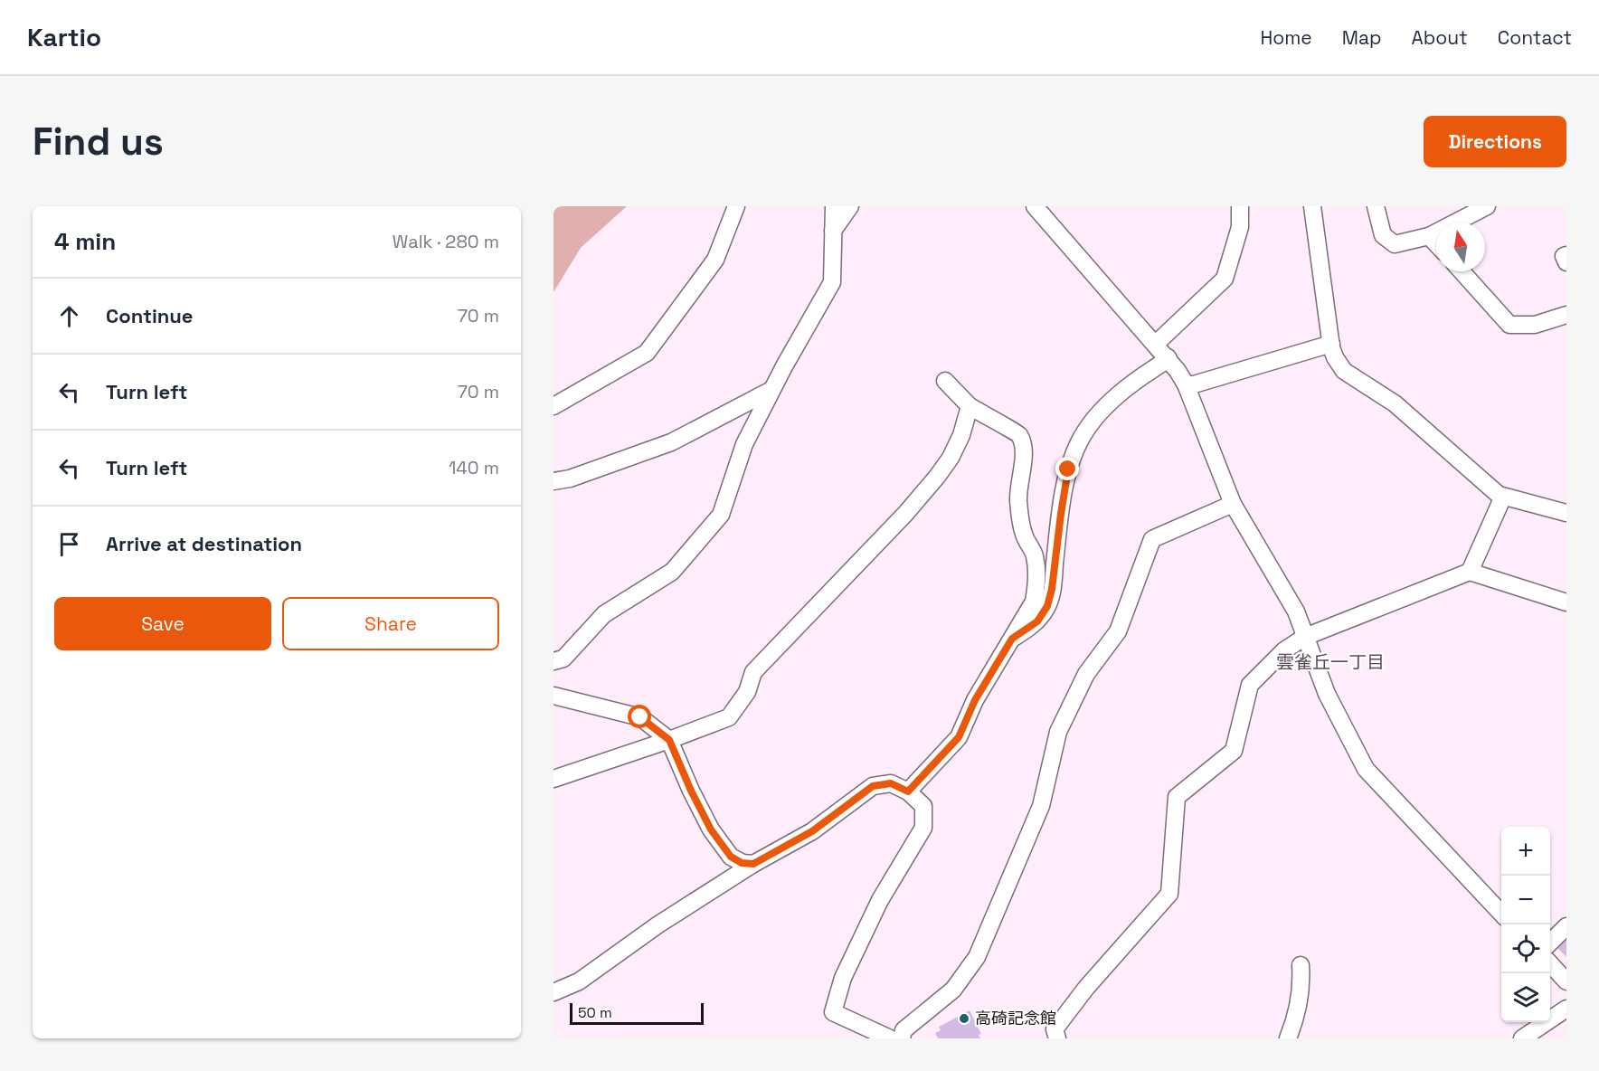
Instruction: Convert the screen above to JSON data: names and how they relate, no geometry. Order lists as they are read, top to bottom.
{
  "districts": ["雲雀丘一丁目"],
  "places": ["高碕記念館"],
  "scale_bar": "50 m",
  "north": "top",
  "page": {
    "header": "Kartio",
    "nav": [
      "Home",
      "Map",
      "About",
      "Contact"
    ],
    "buttons": [
      "Directions",
      ["Save", "Share"]
    ],
    "title": "Find us",
    "heading": ["4 min", "Walk · 280 m"],
    "list": [
      ["Continue", "70 m"],
      ["Turn left", "70 m"],
      ["Turn left", "140 m"],
      "Arrive at destination"
    ],
    "map_buttons": ["+", "−"],
    "scale": "50 m"
  }
}
